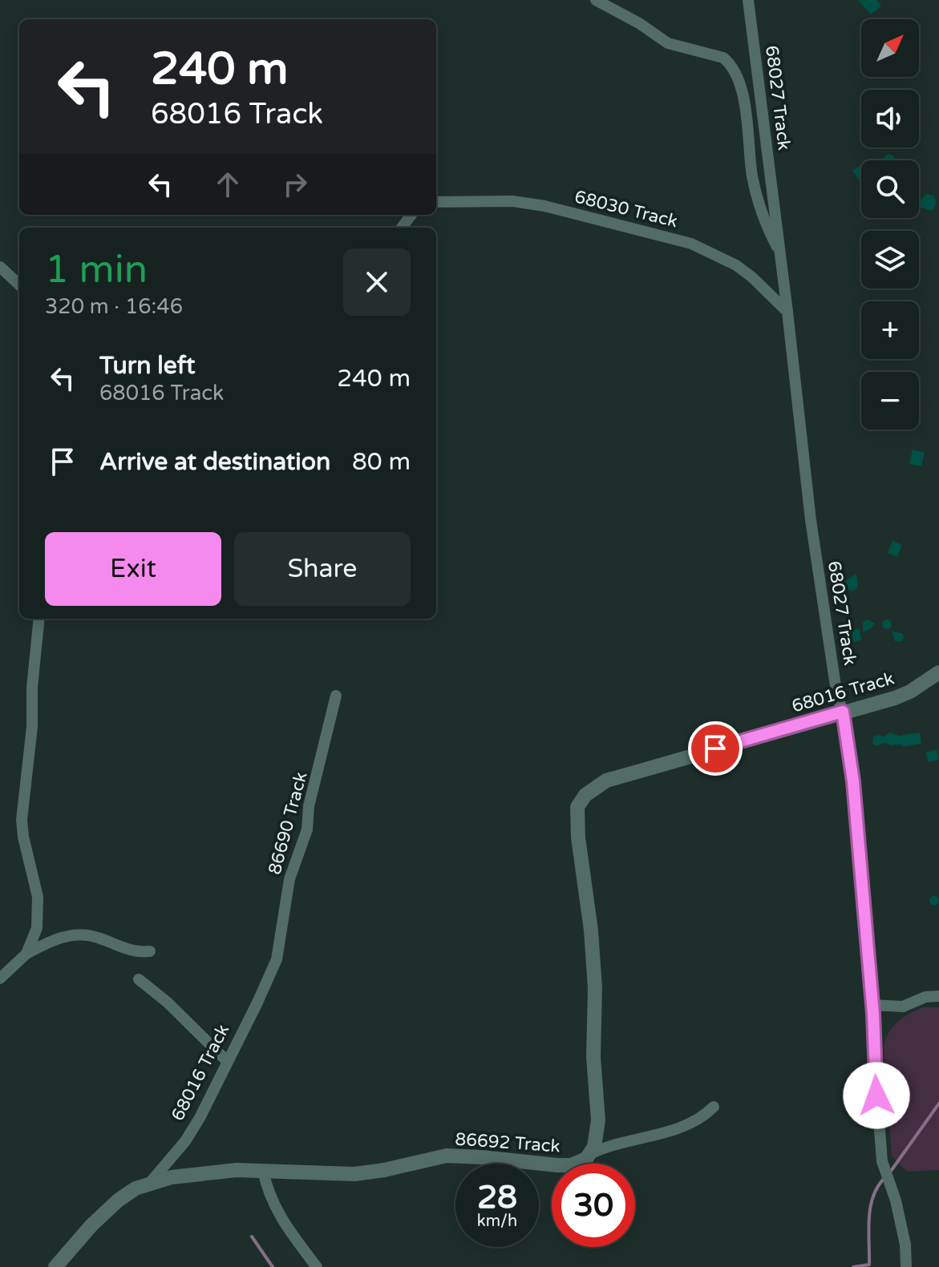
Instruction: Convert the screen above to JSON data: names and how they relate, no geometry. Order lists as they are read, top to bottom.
{
  "streets": {
    "street": [
      "68027 Track",
      "68030 Track",
      "68016 Track",
      "86690 Track",
      "86692 Track"
    ]
  },
  "crossings": [
    ["68027 Track", "68030 Track"],
    ["68027 Track", "68016 Track"],
    ["68016 Track", "86690 Track"],
    ["68016 Track", "86692 Track"]
  ],
  "north": "top right",
  "page": {
    "map_buttons": ["+", "−"],
    "turn": ["240 m", "68016 Track"],
    "heading": ["1 min", "320 m · 16:46"],
    "list": [
      {
        "name": "Turn left",
        "note": "68016 Track",
        "value": "240 m"
      },
      {
        "name": "Arrive at destination",
        "value": "80 m"
      }
    ],
    "buttons": ["Exit", "Share"],
    "speed": "28 km/h",
    "limit": "30"
  }
}
